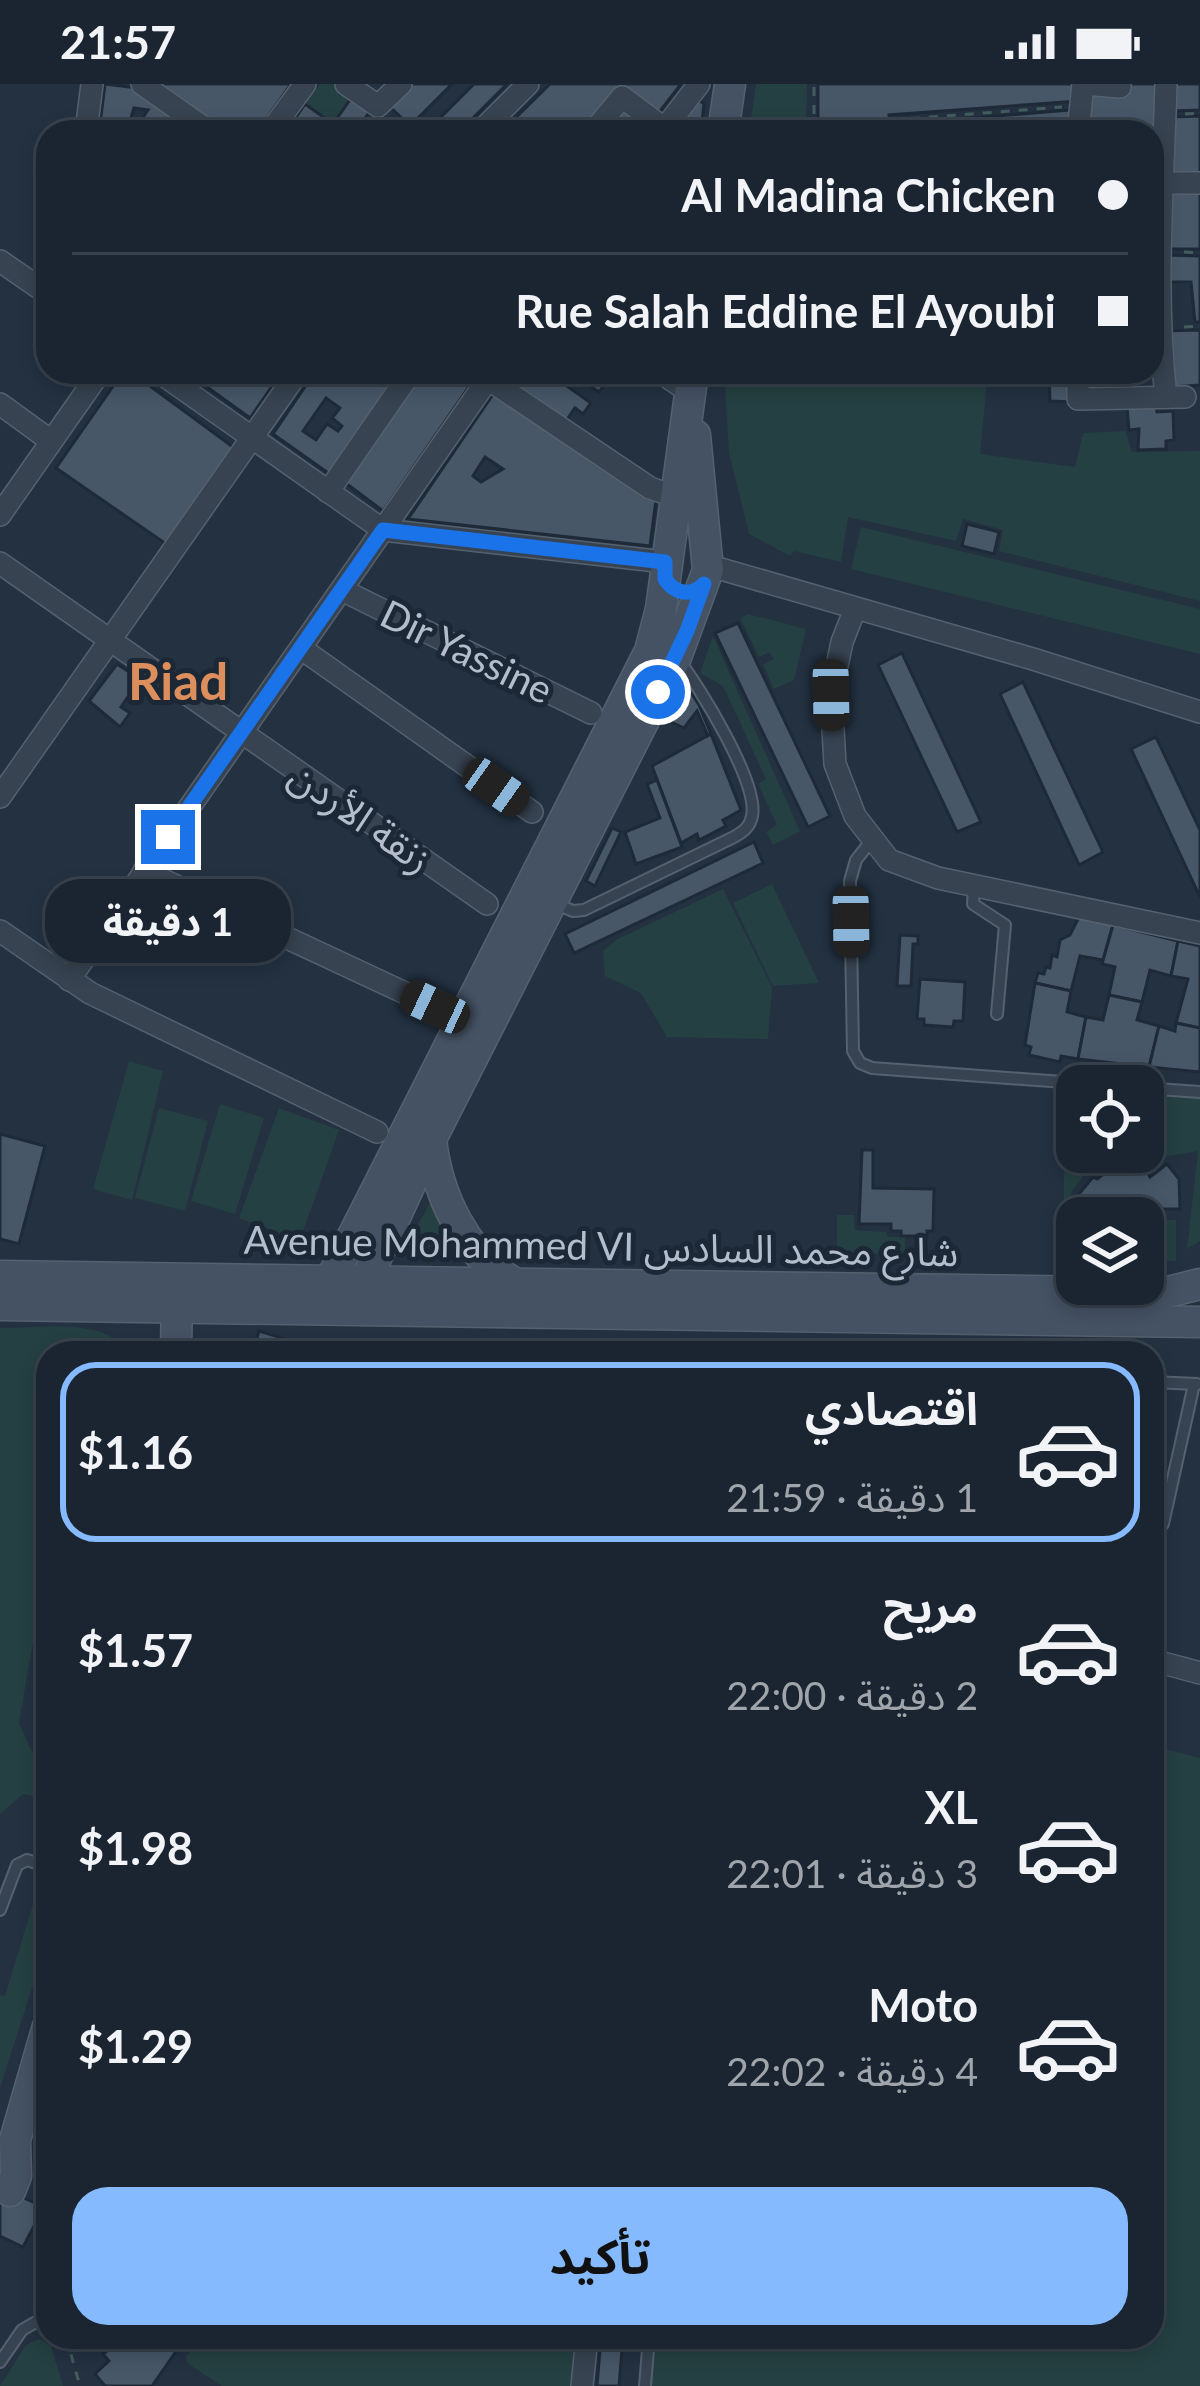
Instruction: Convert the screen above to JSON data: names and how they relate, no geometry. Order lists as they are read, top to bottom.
{
  "streets": {
    "main road": ["Avenue Mohammed VI شارع محمد السادس"],
    "street": ["Dir Yassine", "زنقة الأردن"]
  },
  "districts": ["Riad"],
  "page": {
    "status": "21:57",
    "banner": ["Al Madina Chicken", "Rue Salah Eddine El Ayoubi"],
    "bubble": "1 دقيقة",
    "list": [
      {
        "name": "اقتصادي",
        "note": "1 دقيقة · 21:59",
        "value": "$1.16"
      },
      {
        "name": "مريح",
        "note": "2 دقيقة · 22:00",
        "value": "$1.57"
      },
      {
        "name": "XL",
        "note": "3 دقيقة · 22:01",
        "value": "$1.98"
      },
      {
        "name": "Moto",
        "note": "4 دقيقة · 22:02",
        "value": "$1.29"
      }
    ],
    "buttons": "تأكيد"
  }
}
